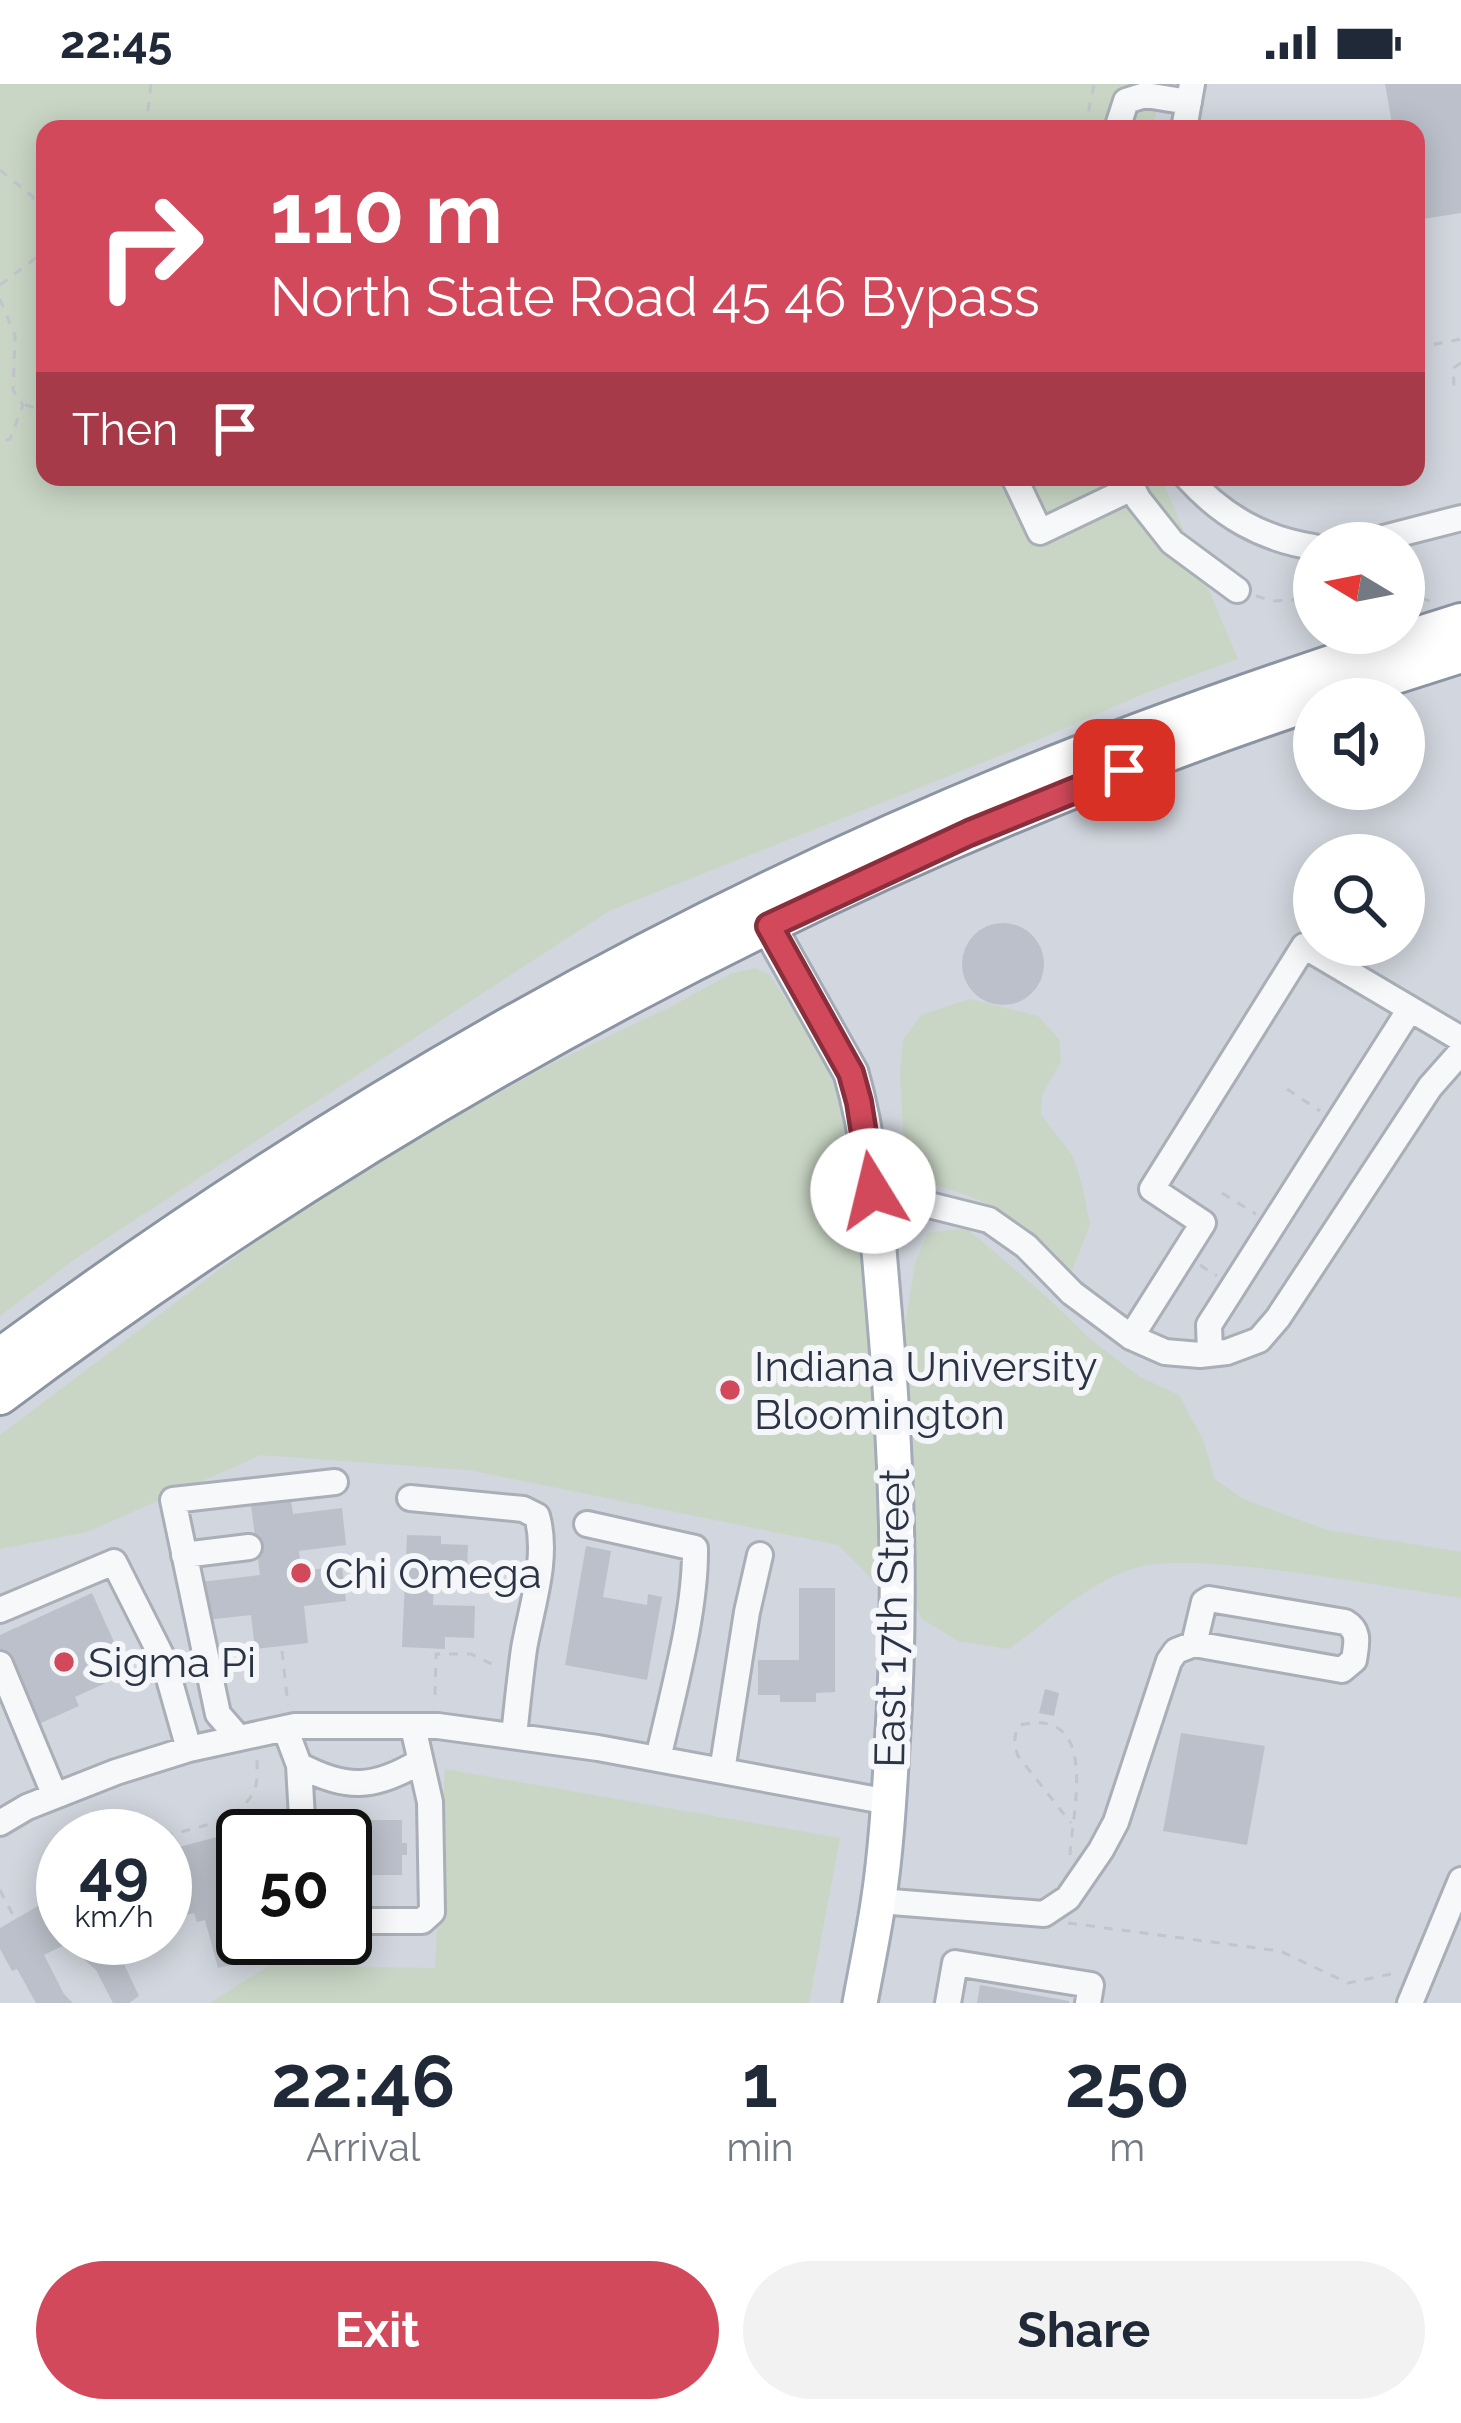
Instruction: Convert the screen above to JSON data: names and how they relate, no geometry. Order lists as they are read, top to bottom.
{
  "streets": {
    "main road": ["East 17th Street"]
  },
  "places": ["Indiana University Bloomington", "Chi Omega", "Sigma Pi"],
  "north": "left",
  "page": {
    "status": "22:45",
    "turn": ["110 m", "North State Road 45 46 Bypass"],
    "then": "Then",
    "speed": "49 km/h",
    "limit": "50",
    "eta": [
      "22:46",
      "Arrival",
      "1",
      "min",
      "250",
      "m"
    ],
    "buttons": ["Exit", "Share"]
  }
}
